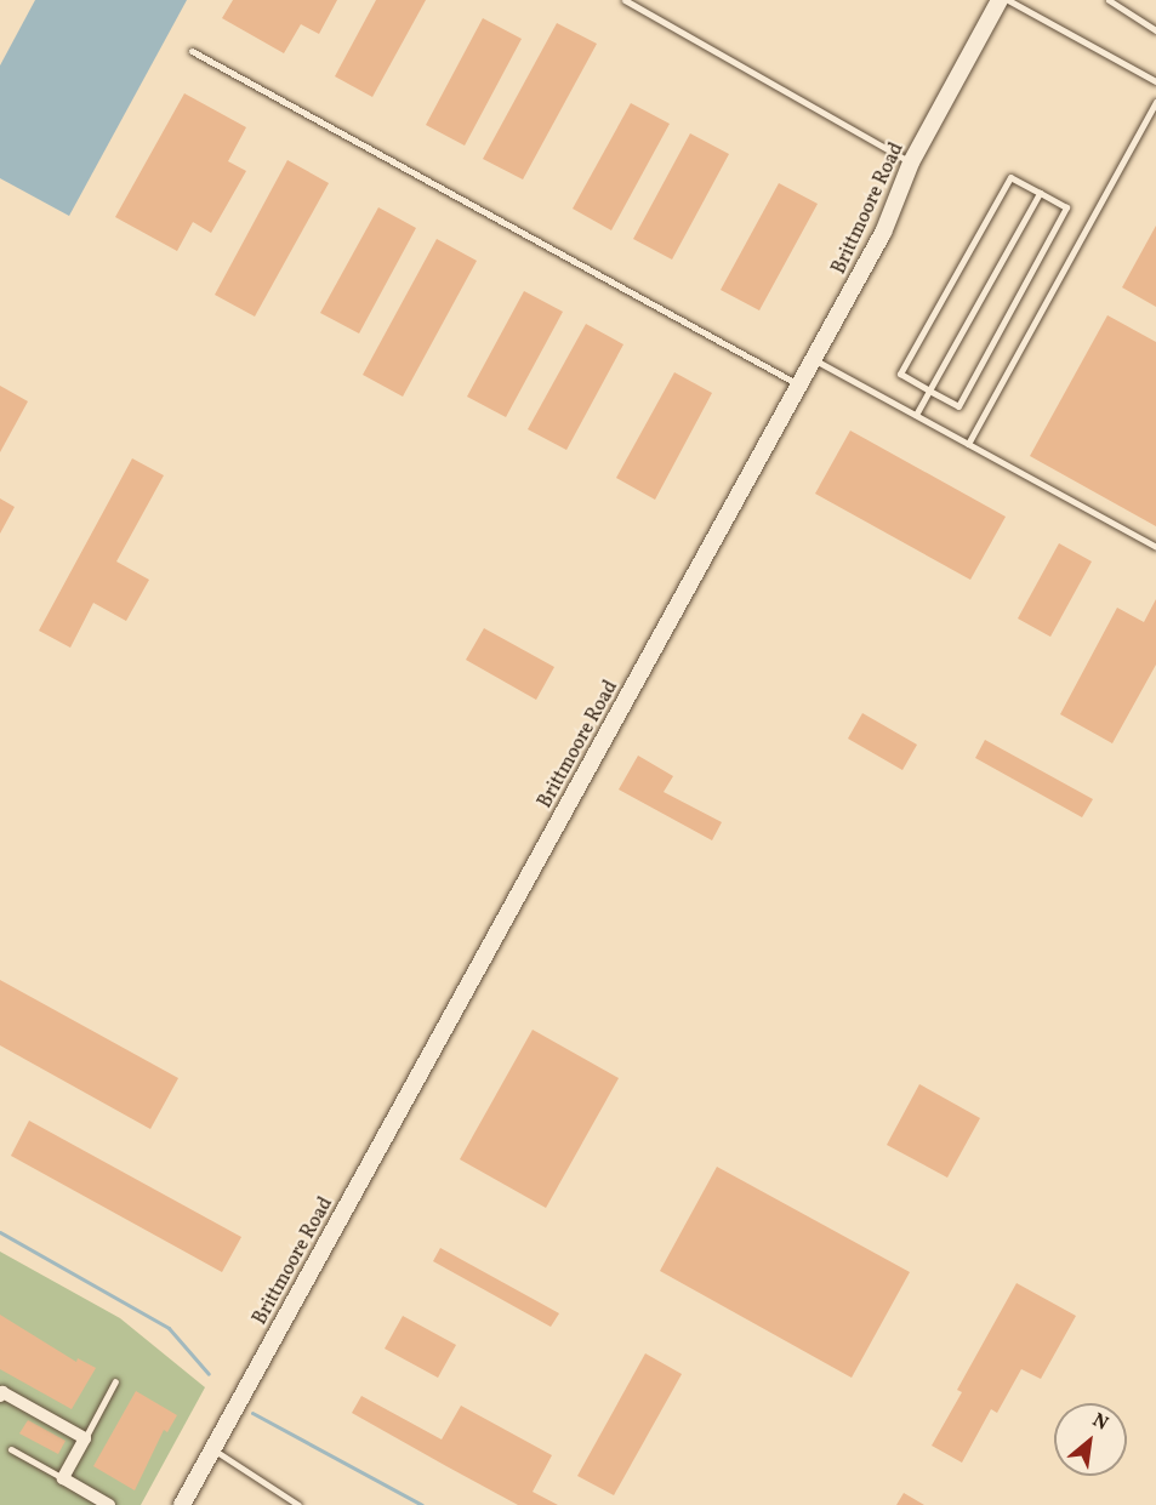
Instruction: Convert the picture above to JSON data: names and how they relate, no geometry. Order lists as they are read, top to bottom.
{
  "streets": {
    "main road": ["Brittmoore Road"]
  },
  "north": "top right"
}
